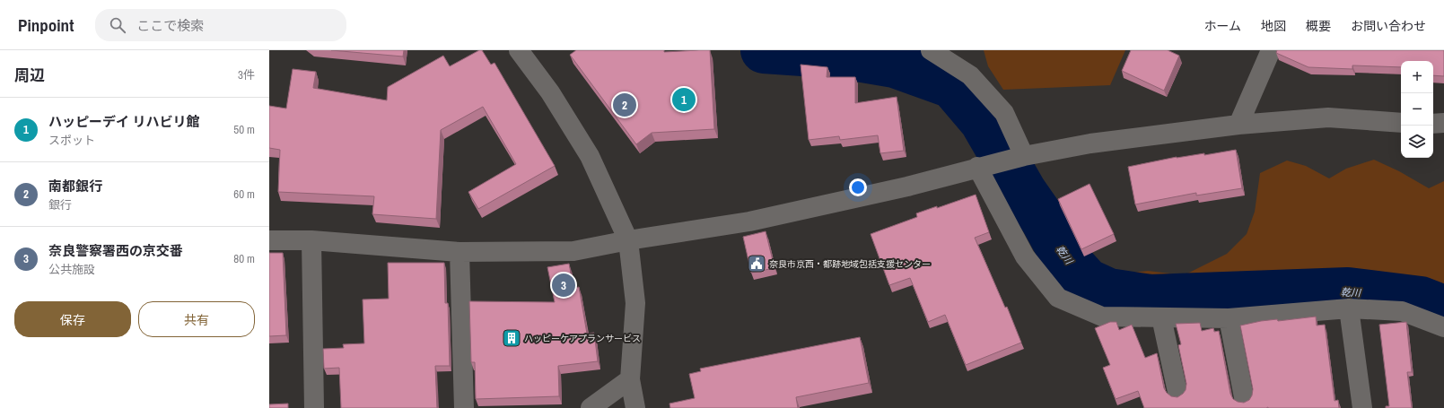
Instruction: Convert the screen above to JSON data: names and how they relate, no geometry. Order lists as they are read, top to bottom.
{
  "water": ["乾川"],
  "places": {
    "public building": ["奈良市京西・都跡地域包括支援センター"],
    "building": ["ハッピーケアプランサービス"]
  },
  "page": {
    "header": "Pinpoint",
    "search": "ここで検索",
    "nav": [
      "ホーム",
      "地図",
      "概要",
      "お問い合わせ"
    ],
    "heading": ["周辺", "3件"],
    "map_buttons": ["+", "−"],
    "pins": ["1", "2", "3"],
    "list": [
      {
        "mark": "1",
        "name": "ハッピーデイ リハビリ館",
        "note": "スポット",
        "value": "50 m"
      },
      {
        "mark": "2",
        "name": "南都銀行",
        "note": "銀行",
        "value": "60 m"
      },
      {
        "mark": "3",
        "name": "奈良警察署西の京交番",
        "note": "公共施設",
        "value": "80 m"
      }
    ],
    "buttons": ["保存", "共有"]
  }
}
